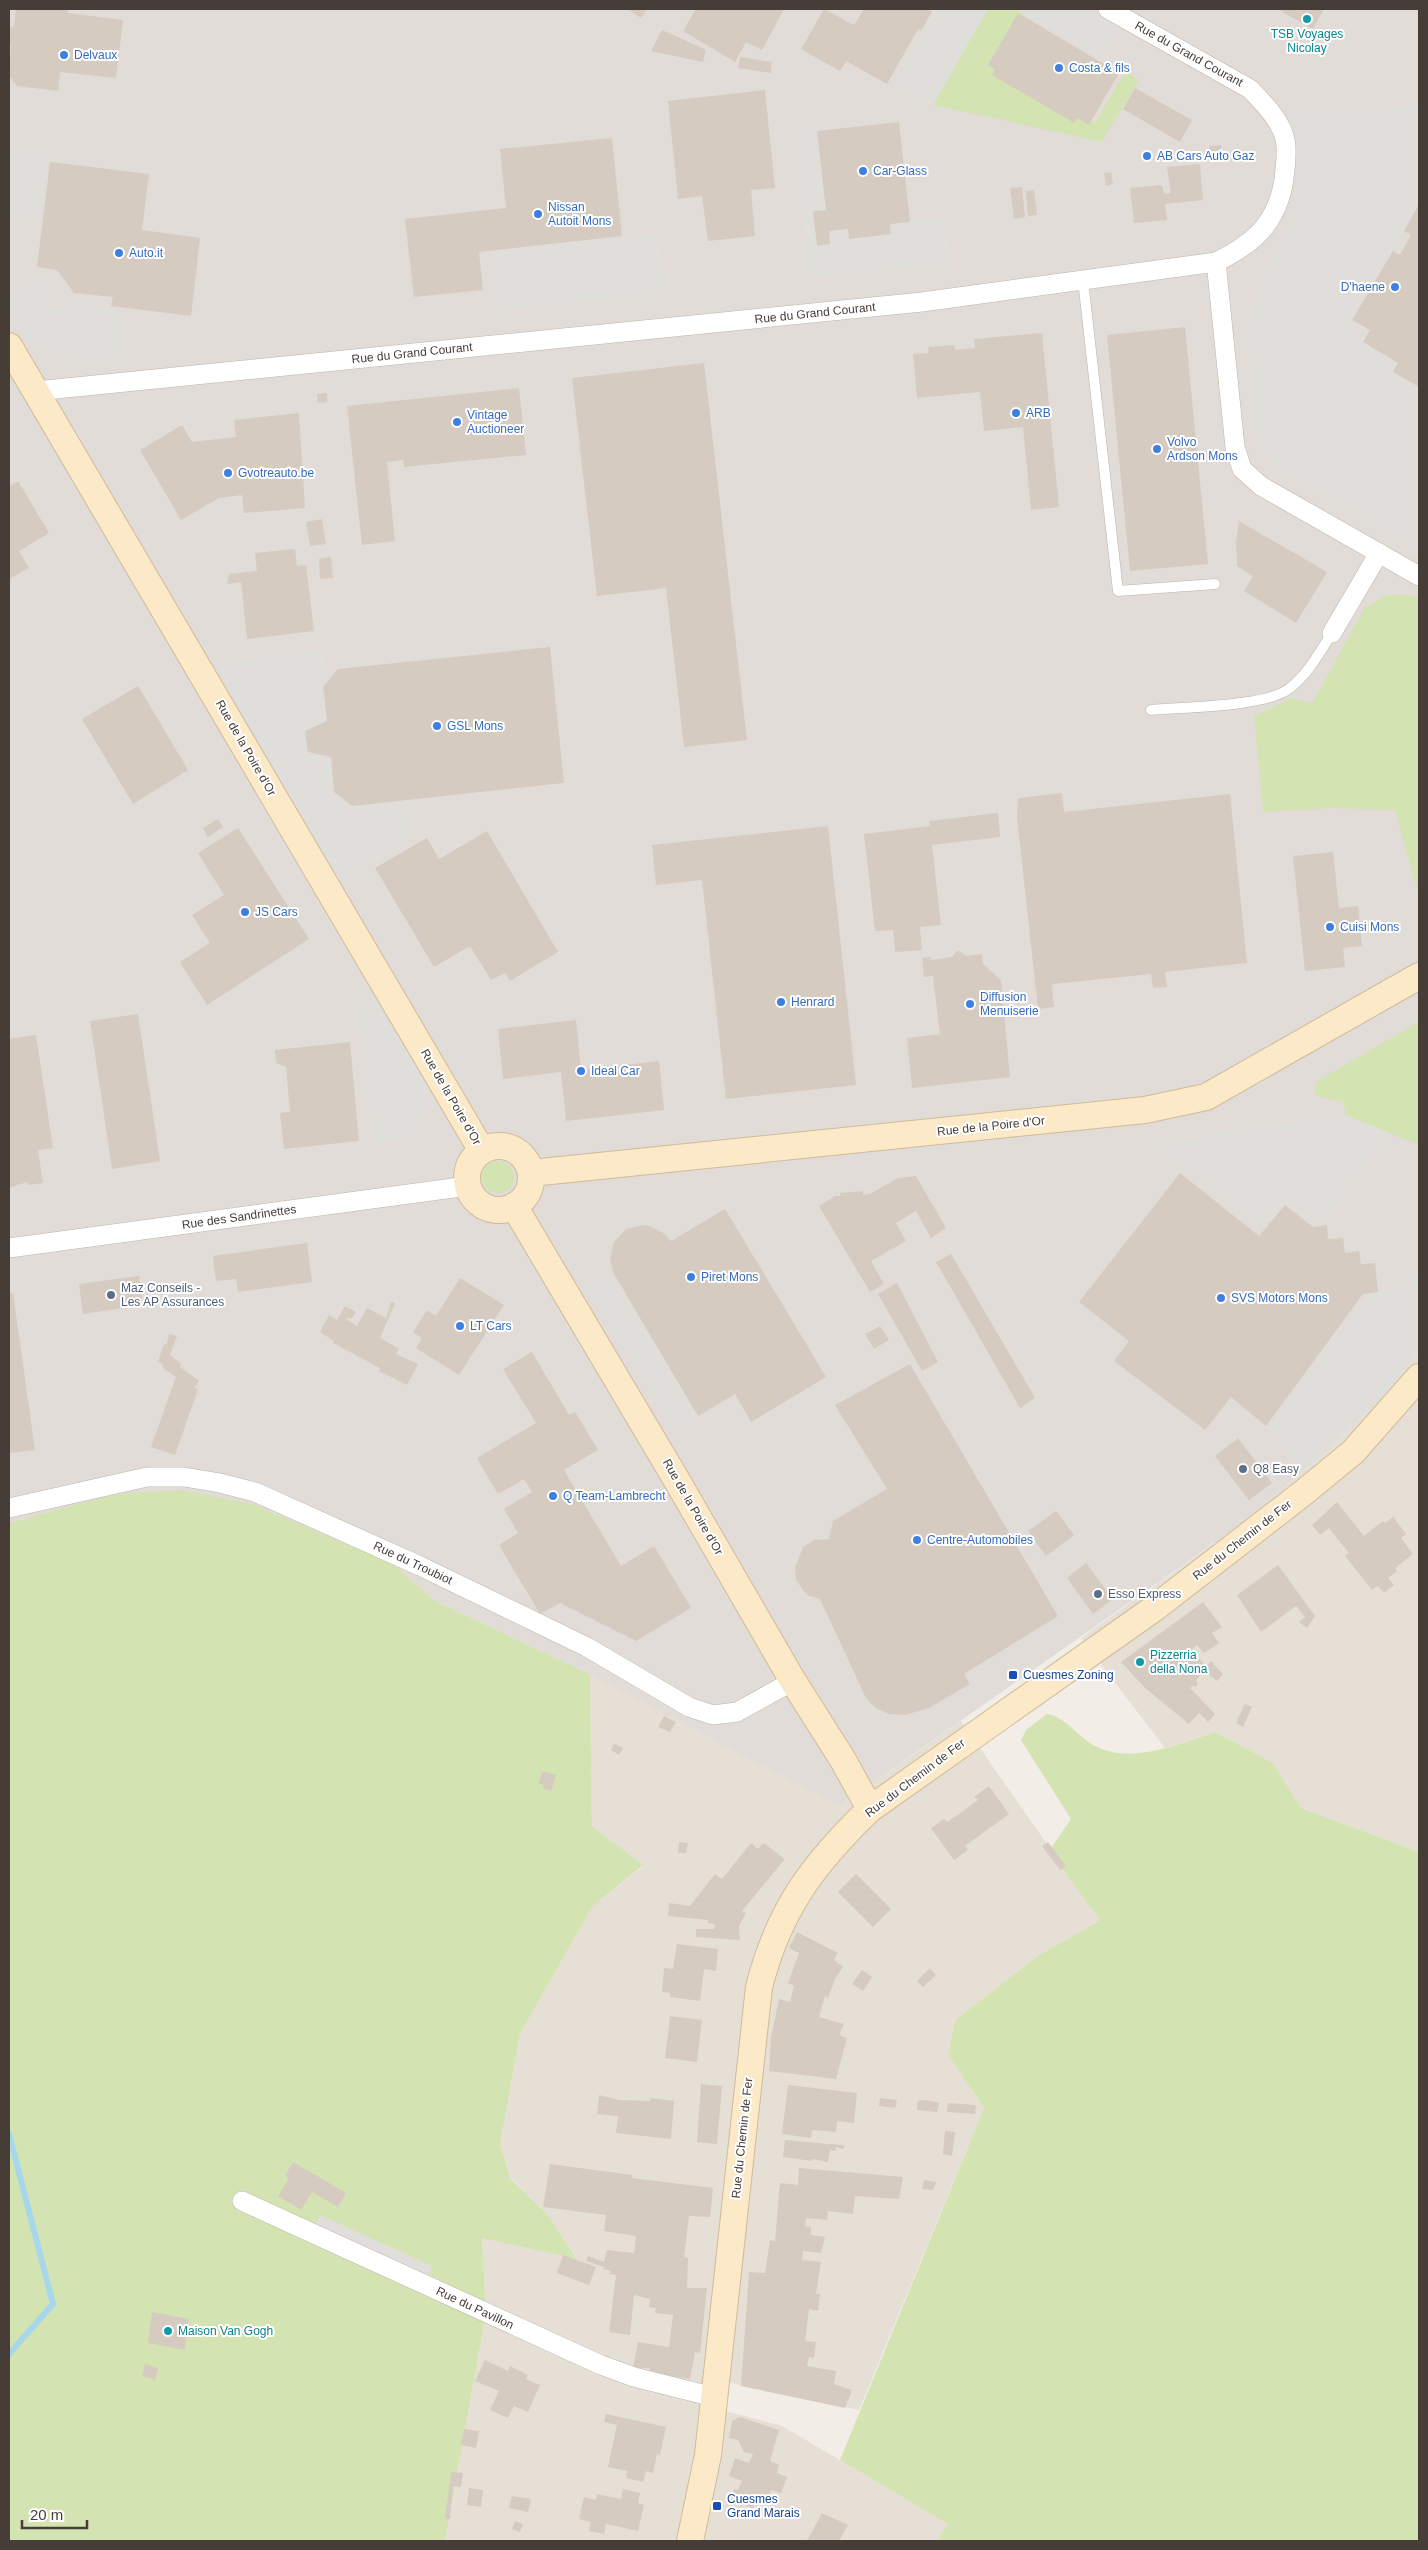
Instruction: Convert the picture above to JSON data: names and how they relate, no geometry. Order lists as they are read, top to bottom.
{
  "streets": {
    "street": [
      "Rue du Grand Courant",
      "Rue de la Poire d'Or",
      "Rue des Sandrinettes",
      "Rue du Chemin de Fer",
      "Rue du Troubiot",
      "Rue du Pavillon"
    ]
  },
  "crossings": [
    ["Rue du Grand Courant", "Rue de la Poire d'Or"],
    ["Rue de la Poire d'Or", "Rue des Sandrinettes"],
    ["Rue de la Poire d'Or", "Rue du Chemin de Fer"],
    ["Rue de la Poire d'Or", "Rue du Troubiot"],
    ["Rue du Chemin de Fer", "Rue du Pavillon"]
  ],
  "places": {
    "other": [
      "TSB Voyages Nicolay",
      "Delvaux",
      "Costa & fils",
      "AB Cars Auto Gaz",
      "Car-Glass",
      "Nissan Autoit Mons",
      "Auto.it",
      "D'haene",
      "ARB",
      "Vintage Auctioneer",
      "Volvo Ardson Mons",
      "Gvotreauto.be",
      "GSL Mons",
      "JS Cars",
      "Cuisi Mons",
      "Henrard",
      "Diffusion Menuiserie",
      "Ideal Car",
      "Piret Mons",
      "Maz Conseils - Les AP Assurances",
      "SVS Motors Mons",
      "LT Cars",
      "Q8 Easy",
      "Q Team-Lambrecht",
      "Centre-Automobiles",
      "Esso Express",
      "Pizzerria della Nona",
      "Maison Van Gogh"
    ],
    "transit": ["Cuesmes Zoning", "Cuesmes Grand Marais"]
  },
  "scale_bar": "20 m"
}
